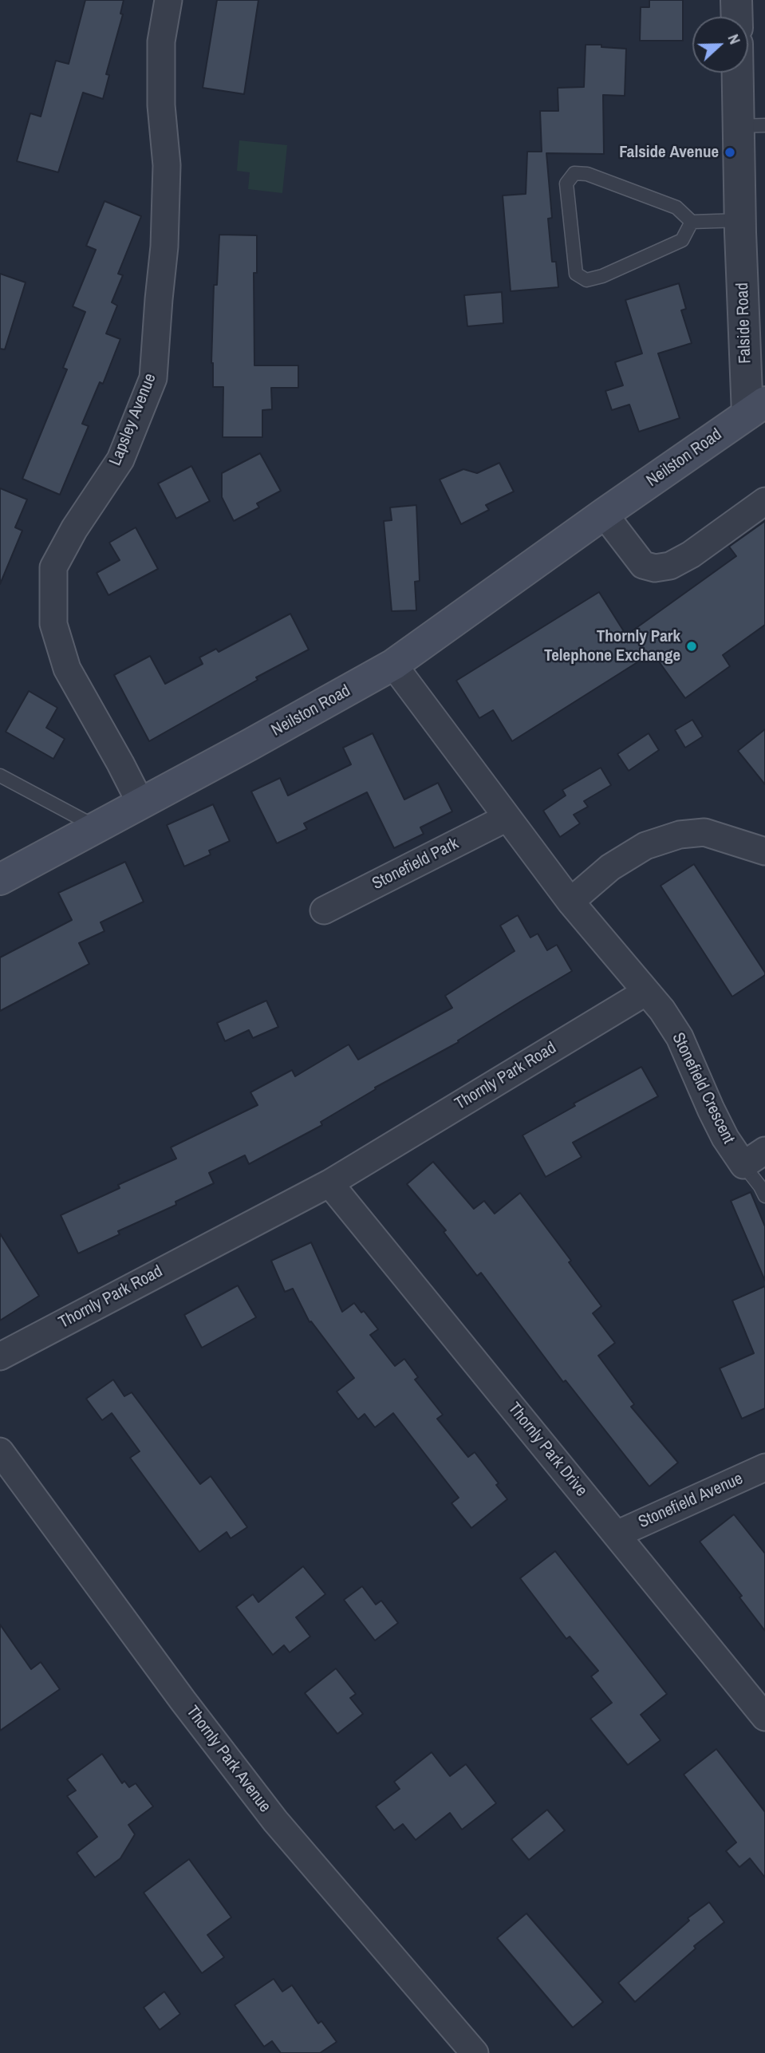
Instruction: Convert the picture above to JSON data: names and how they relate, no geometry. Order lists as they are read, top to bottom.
{
  "streets": {
    "main road": ["Neilston Road"],
    "street": [
      "Falside Road",
      "Lapsley Avenue",
      "Stonefield Park",
      "Thornly Park Road",
      "Stonefield Crescent",
      "Thornly Park Drive",
      "Stonefield Avenue",
      "Thornly Park Avenue"
    ]
  },
  "crossings": [
    ["Falside Road", "Neilston Road"],
    ["Lapsley Avenue", "Neilston Road"],
    ["Thornly Park Road", "Stonefield Crescent"],
    ["Thornly Park Road", "Thornly Park Drive"],
    ["Thornly Park Drive", "Stonefield Avenue"]
  ],
  "places": ["Falside Avenue", "Thornly Park Telephone Exchange"],
  "north": "right"
}
